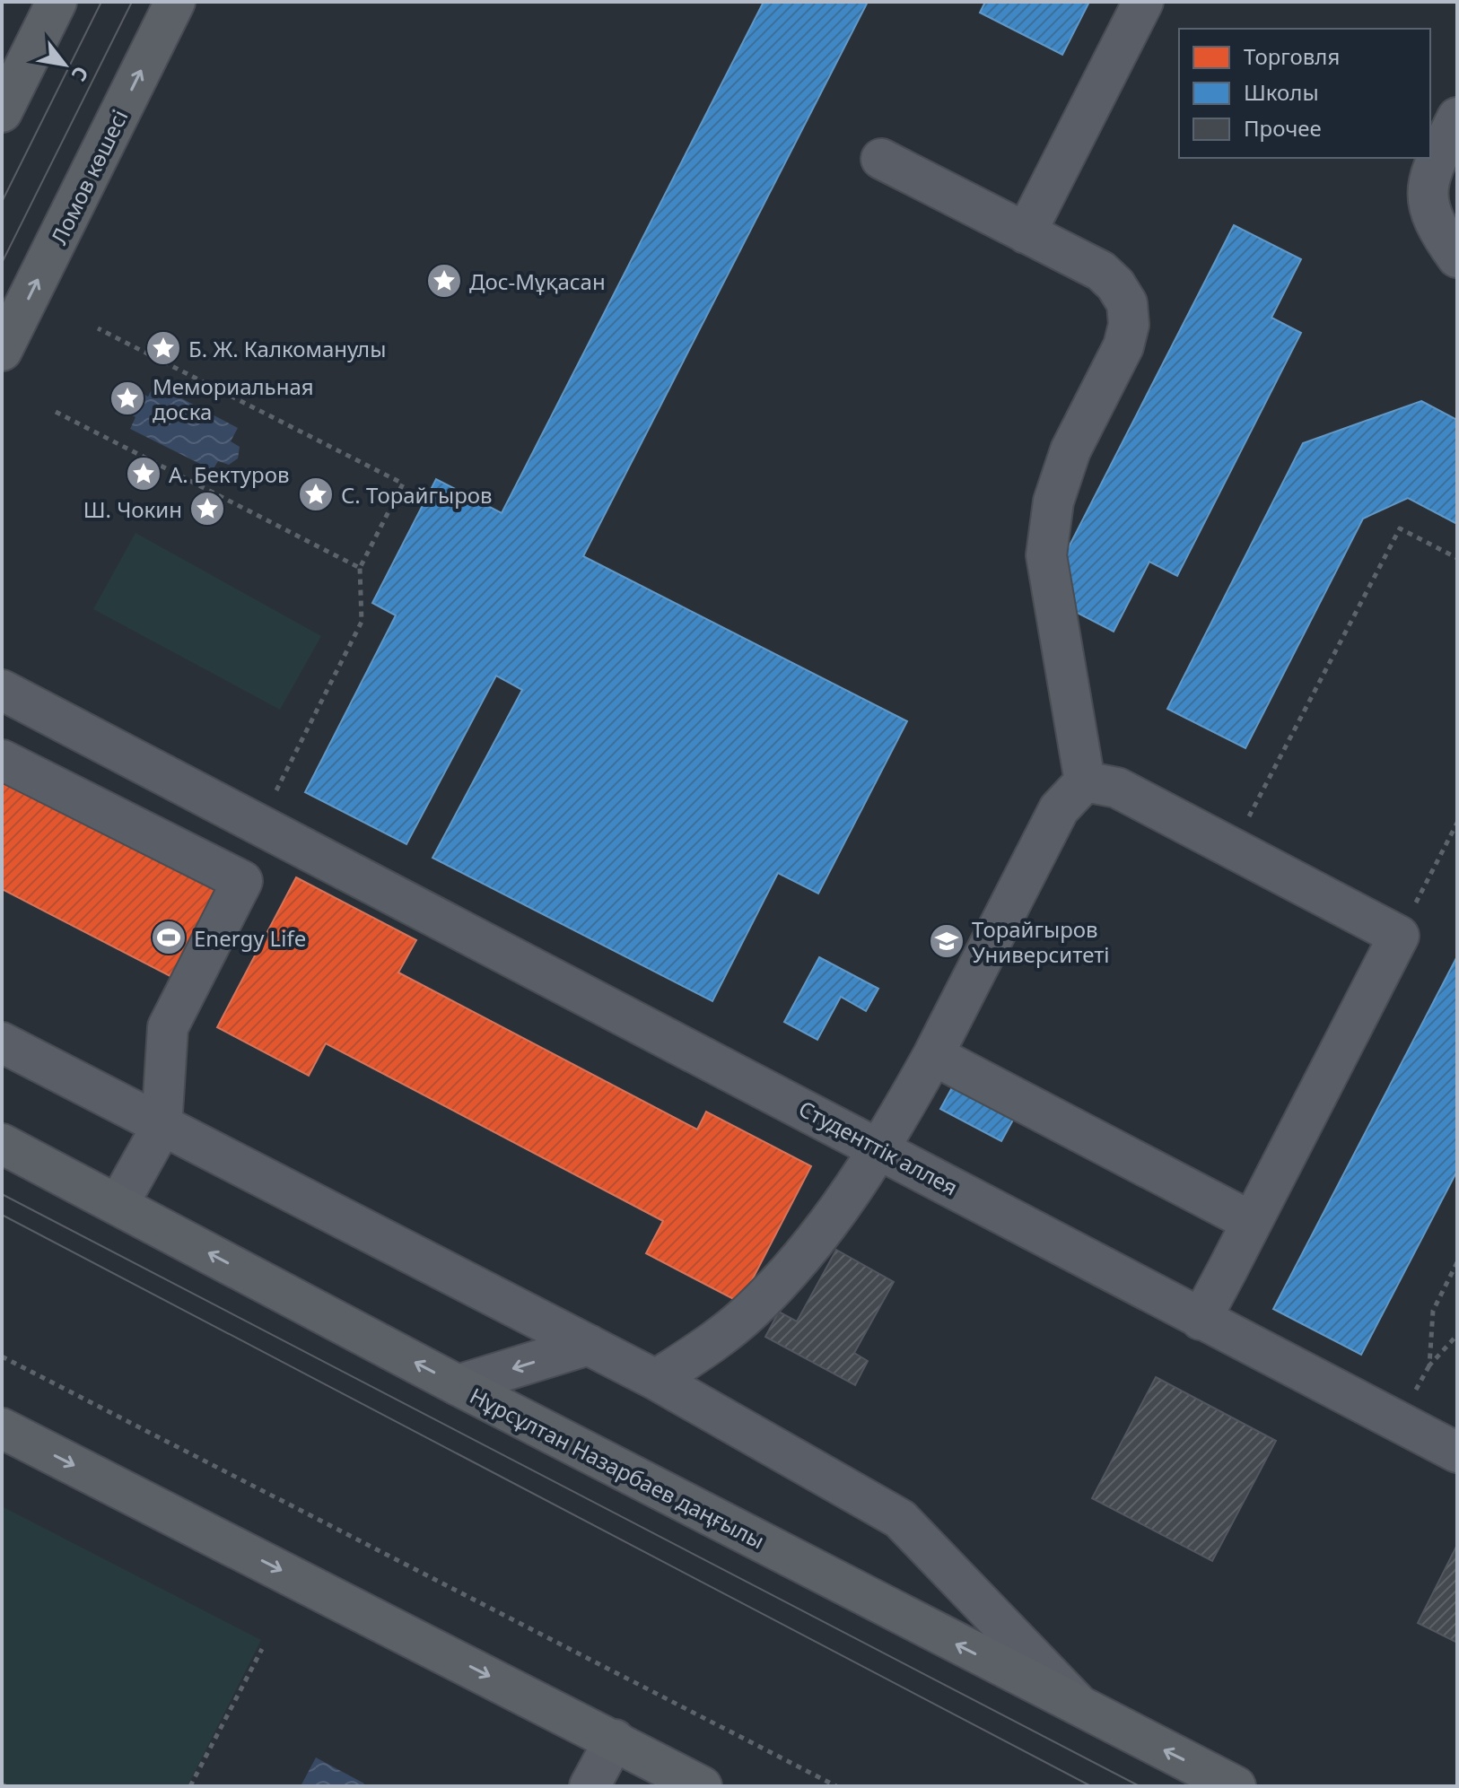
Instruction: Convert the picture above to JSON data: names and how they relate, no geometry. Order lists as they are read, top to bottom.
{
  "streets": {
    "main road": ["Ломов көшесі", "Нұрсұлтан Назарбаев даңғылы"],
    "lane": ["Студенттік аллея"]
  },
  "places": {
    "place": [
      "Дос-Мұқасан",
      "Б. Ж. Калкоманулы",
      "Мемориальная доска",
      "А. Бектуров",
      "С. Торайгыров",
      "Ш. Чокин"
    ],
    "sports": ["Energy Life"],
    "school or university": ["Торайгыров Университеті"]
  },
  "legend": ["Торговля", "Школы", "Прочее"],
  "north": "bottom right"
}
